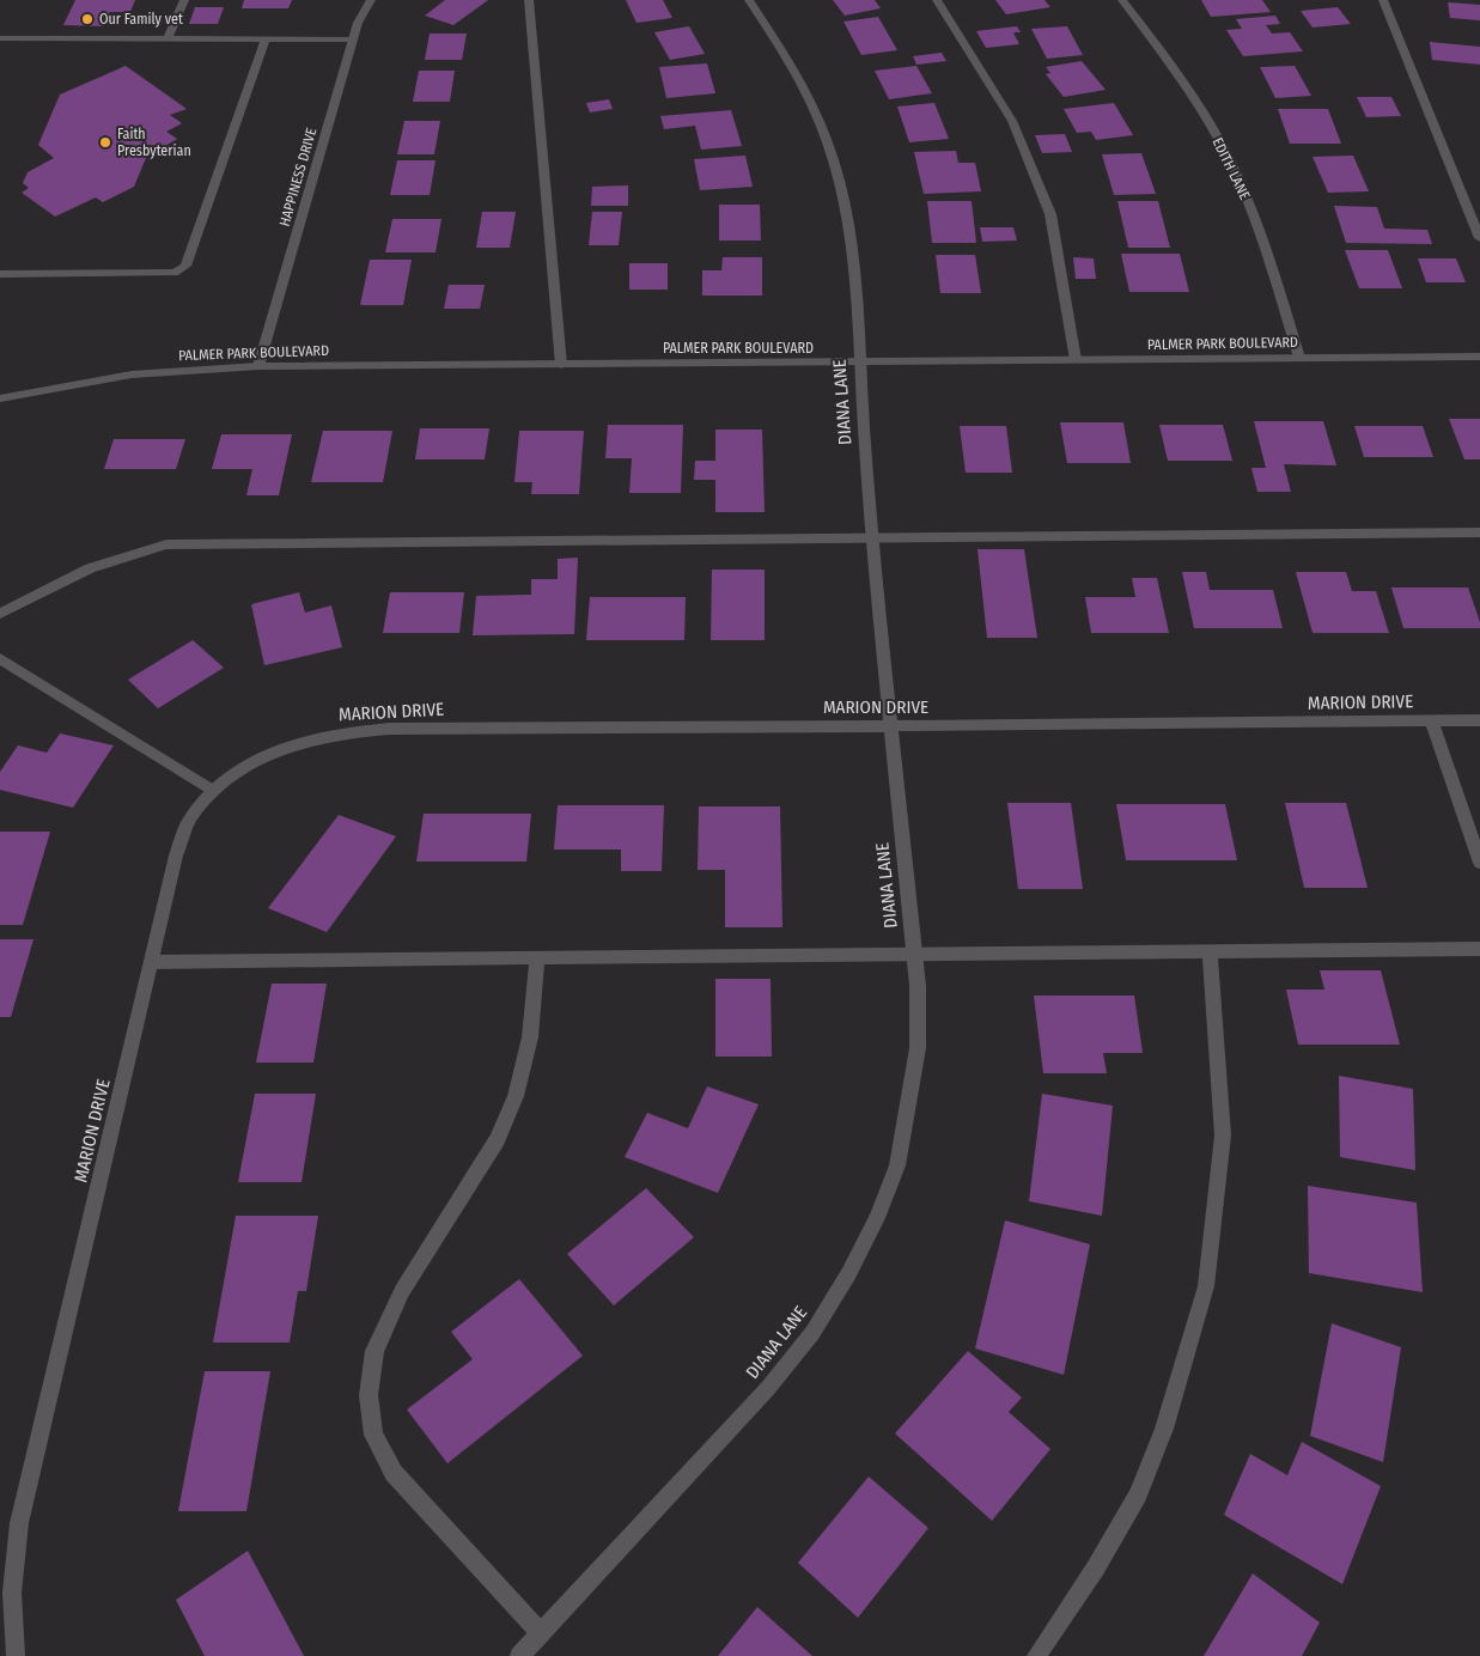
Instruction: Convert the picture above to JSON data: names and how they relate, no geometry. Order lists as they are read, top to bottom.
{
  "streets": {
    "street": [
      "EDITH LANE",
      "HAPPINESS DRIVE",
      "PALMER PARK BOULEVARD",
      "DIANA LANE",
      "MARION DRIVE"
    ]
  },
  "crossings": [
    ["EDITH LANE", "PALMER PARK BOULEVARD"],
    ["HAPPINESS DRIVE", "PALMER PARK BOULEVARD"],
    ["PALMER PARK BOULEVARD", "DIANA LANE"],
    ["DIANA LANE", "MARION DRIVE"]
  ],
  "places": ["Our Family vet", "Faith Presbyterian"]
}
